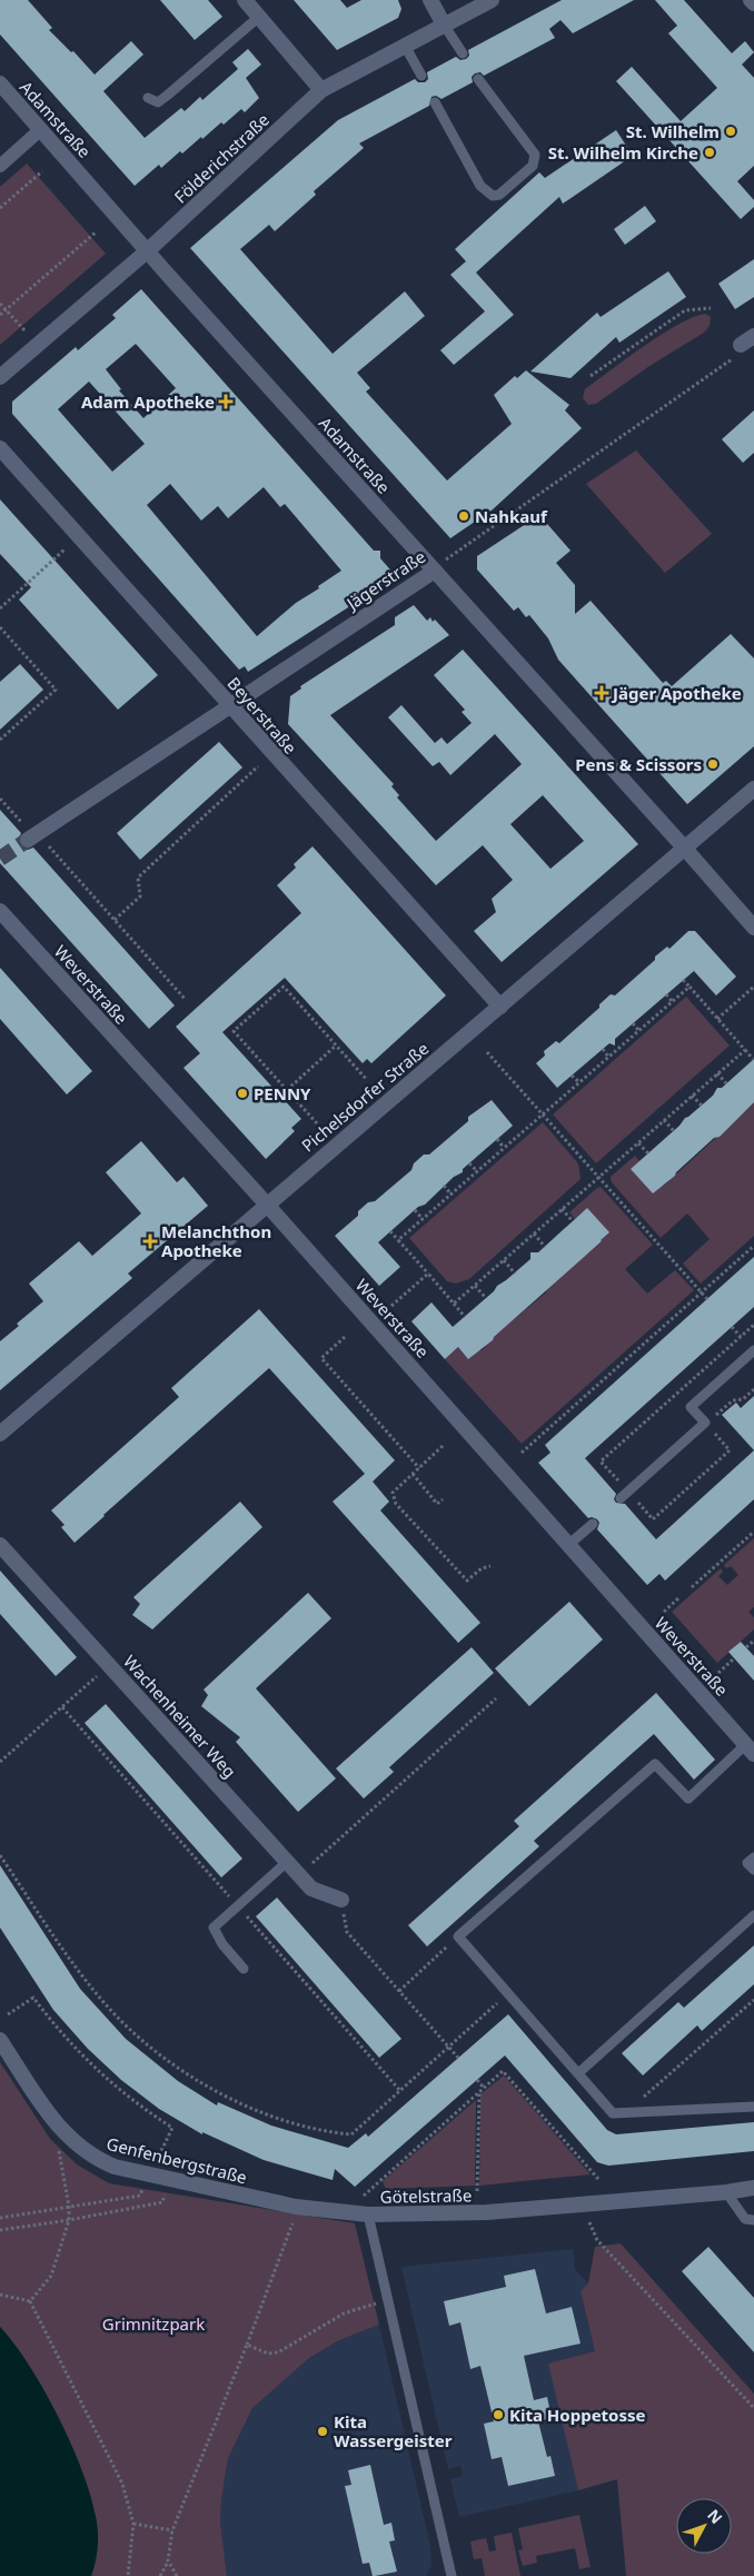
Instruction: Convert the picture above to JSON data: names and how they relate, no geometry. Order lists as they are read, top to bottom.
{
  "streets": {
    "street": [
      "Adamstraße",
      "Földerichstraße",
      "Jägerstraße",
      "Beyerstraße",
      "Weverstraße",
      "Pichelsdorfer Straße",
      "Wachenheimer Weg",
      "Genfenbergstraße",
      "Götelstraße"
    ]
  },
  "crossings": [
    ["Adamstraße", "Földerichstraße"],
    ["Adamstraße", "Jägerstraße"],
    ["Adamstraße", "Pichelsdorfer Straße"],
    ["Jägerstraße", "Beyerstraße"],
    ["Beyerstraße", "Pichelsdorfer Straße"],
    ["Weverstraße", "Pichelsdorfer Straße"],
    ["Genfenbergstraße", "Götelstraße"]
  ],
  "parks": ["Grimnitzpark"],
  "places": {
    "other": [
      "St. Wilhelm",
      "St. Wilhelm Kirche",
      "Nahkauf",
      "Pens & Scissors",
      "PENNY",
      "Kita Hoppetosse",
      "Kita Wassergeister"
    ],
    "health": ["Adam Apotheke", "Jäger Apotheke", "Melanchthon Apotheke"]
  },
  "north": "top right"
}
